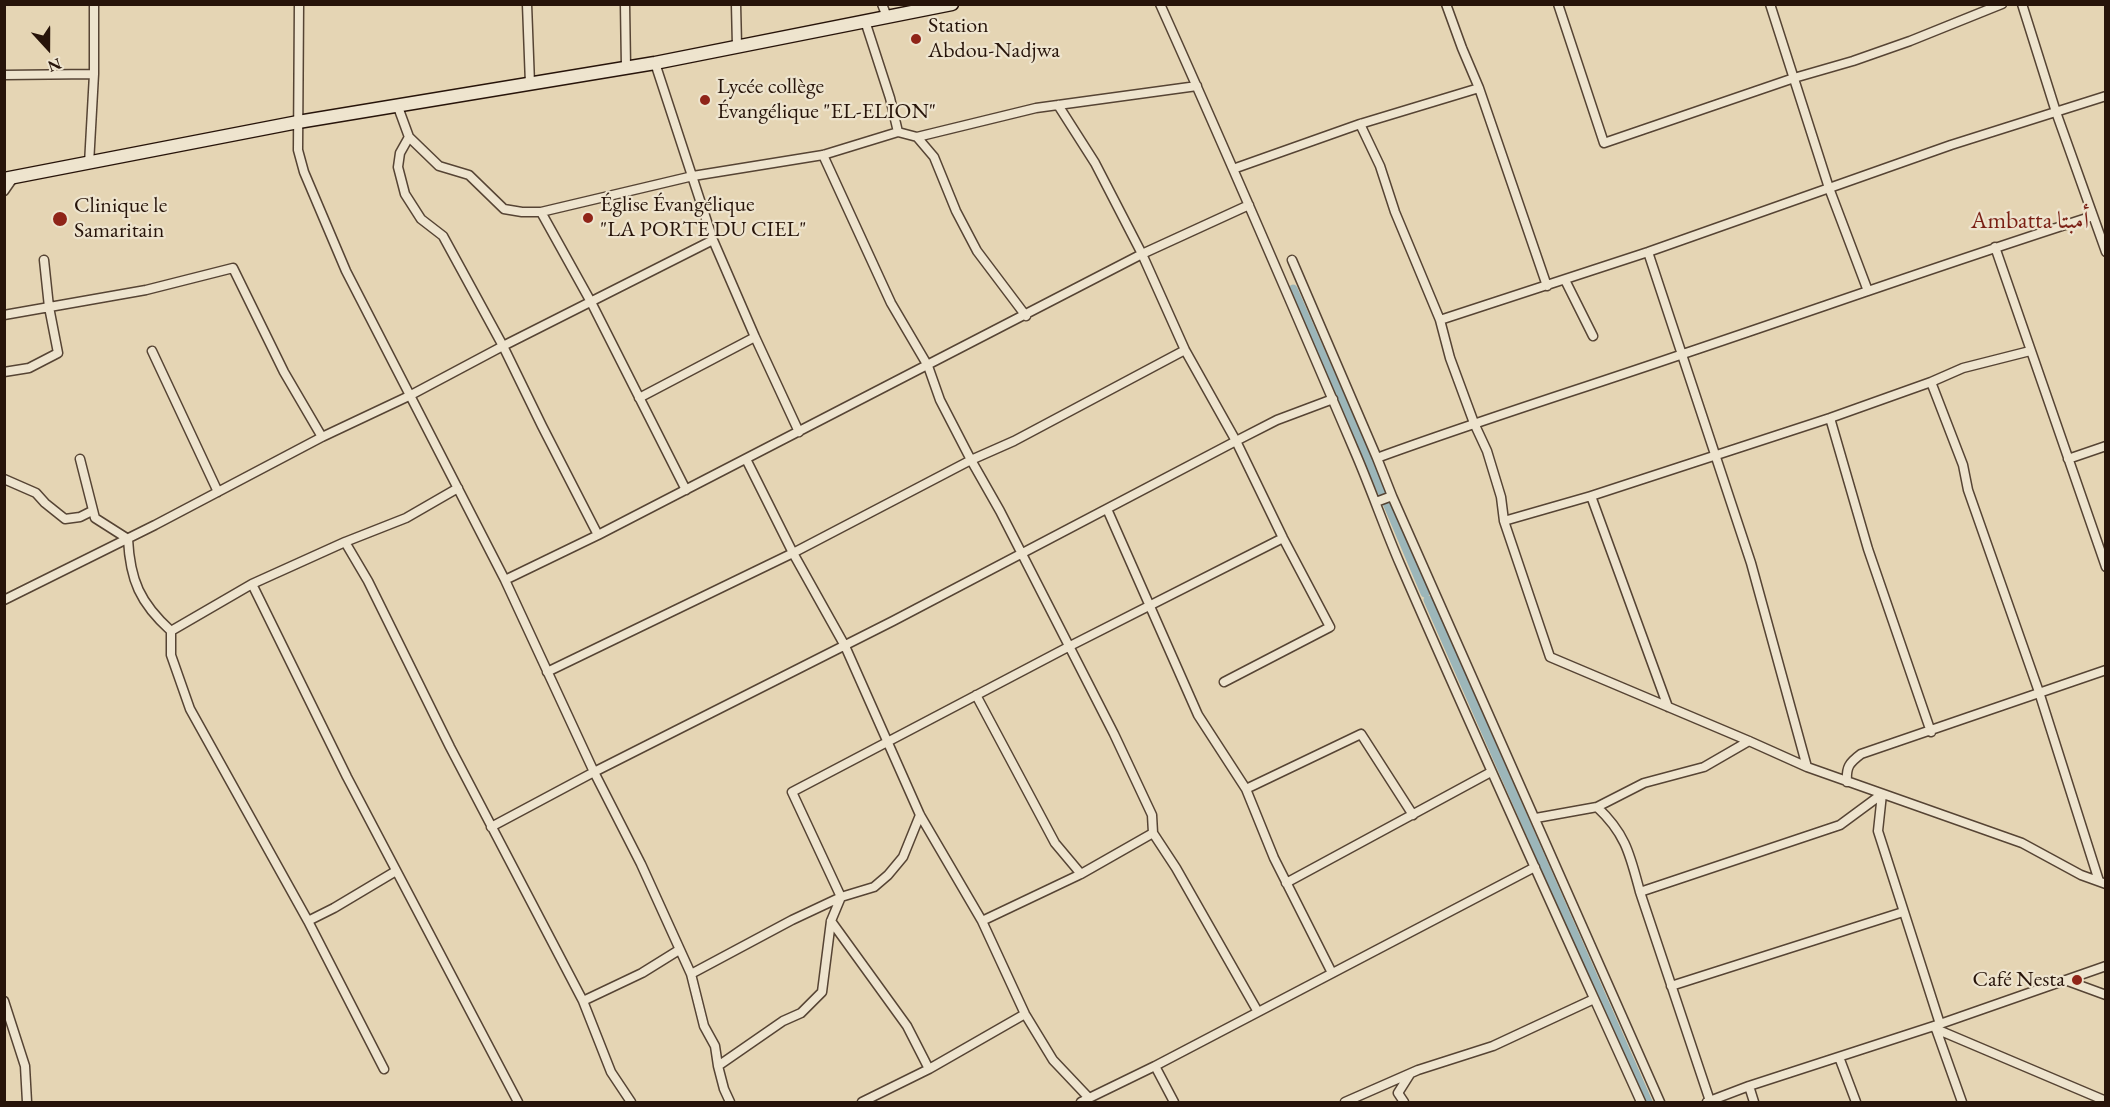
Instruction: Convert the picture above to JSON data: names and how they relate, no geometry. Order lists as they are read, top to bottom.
{
  "districts": ["Ambatta أمبتا"],
  "places": [
    "Station Abdou-Nadjwa",
    "Lycée collège Évangélique \"EL-ELION\"",
    "Église Évangélique \"LA PORTE DU CIEL\"",
    "Clinique le Samaritain",
    "Café Nesta"
  ],
  "north": "bottom"
}
